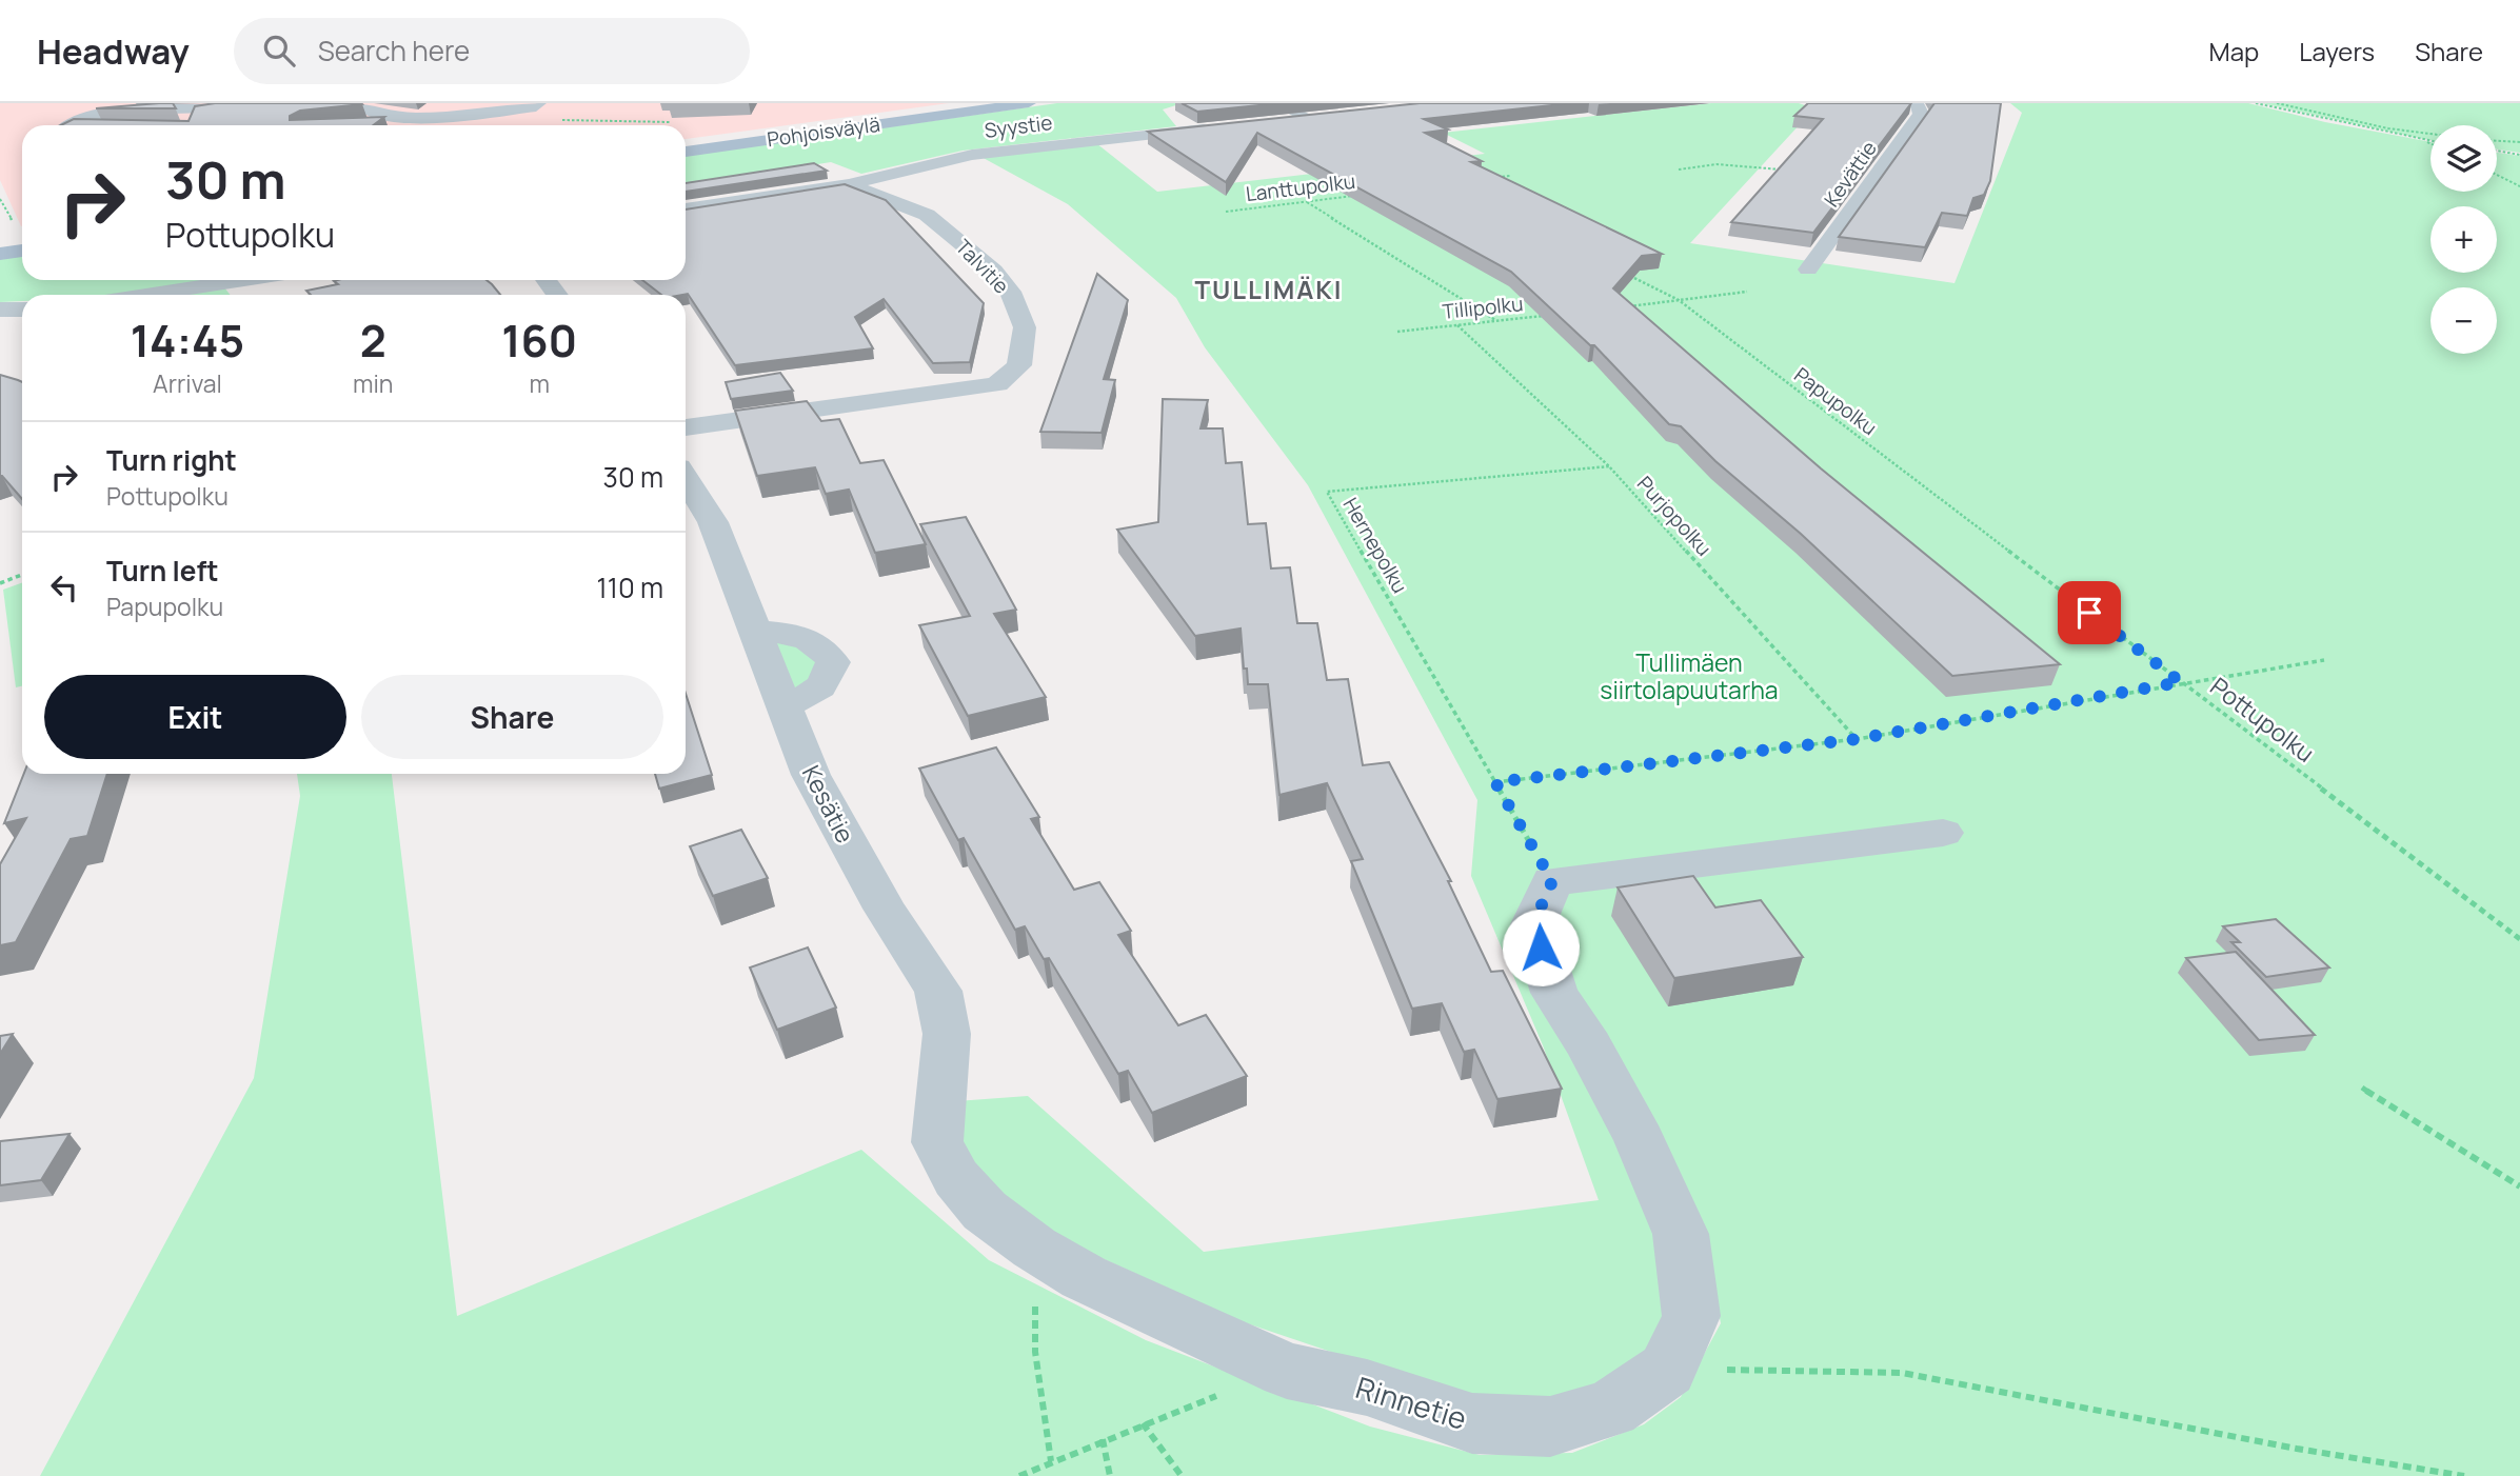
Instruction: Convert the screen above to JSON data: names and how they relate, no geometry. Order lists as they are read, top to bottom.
{
  "streets": {
    "main road": ["Pohjoisväylä"],
    "street": [
      "Syystie",
      "Kevättie",
      "Talvitie",
      "Kesätie",
      "Rinnetie"
    ],
    "path": [
      "Lanttupolku",
      "Tillipolku",
      "Papupolku",
      "Purjopolku",
      "Hernepolku",
      "Pottupolku"
    ]
  },
  "crossings": [
    ["Syystie", "Talvitie"],
    ["Tillipolku", "Purjopolku"],
    ["Papupolku", "Pottupolku"],
    ["Purjopolku", "Hernepolku"],
    ["Purjopolku", "Pottupolku"],
    ["Hernepolku", "Pottupolku"],
    ["Kesätie", "Rinnetie"]
  ],
  "districts": ["TULLIMÄKI"],
  "parks": ["Tullimäen siirtolapuutarha"],
  "page": {
    "header": "Headway",
    "search": "Search here",
    "nav": ["Map", "Layers", "Share"],
    "map_buttons": ["+", "−"],
    "turn": ["30 m", "Pottupolku"],
    "eta": [
      "14:45",
      "Arrival",
      "2",
      "min",
      "160",
      "m"
    ],
    "list": [
      {
        "name": "Turn right",
        "note": "Pottupolku",
        "value": "30 m"
      },
      {
        "name": "Turn left",
        "note": "Papupolku",
        "value": "110 m"
      }
    ],
    "buttons": ["Exit", "Share"]
  }
}
